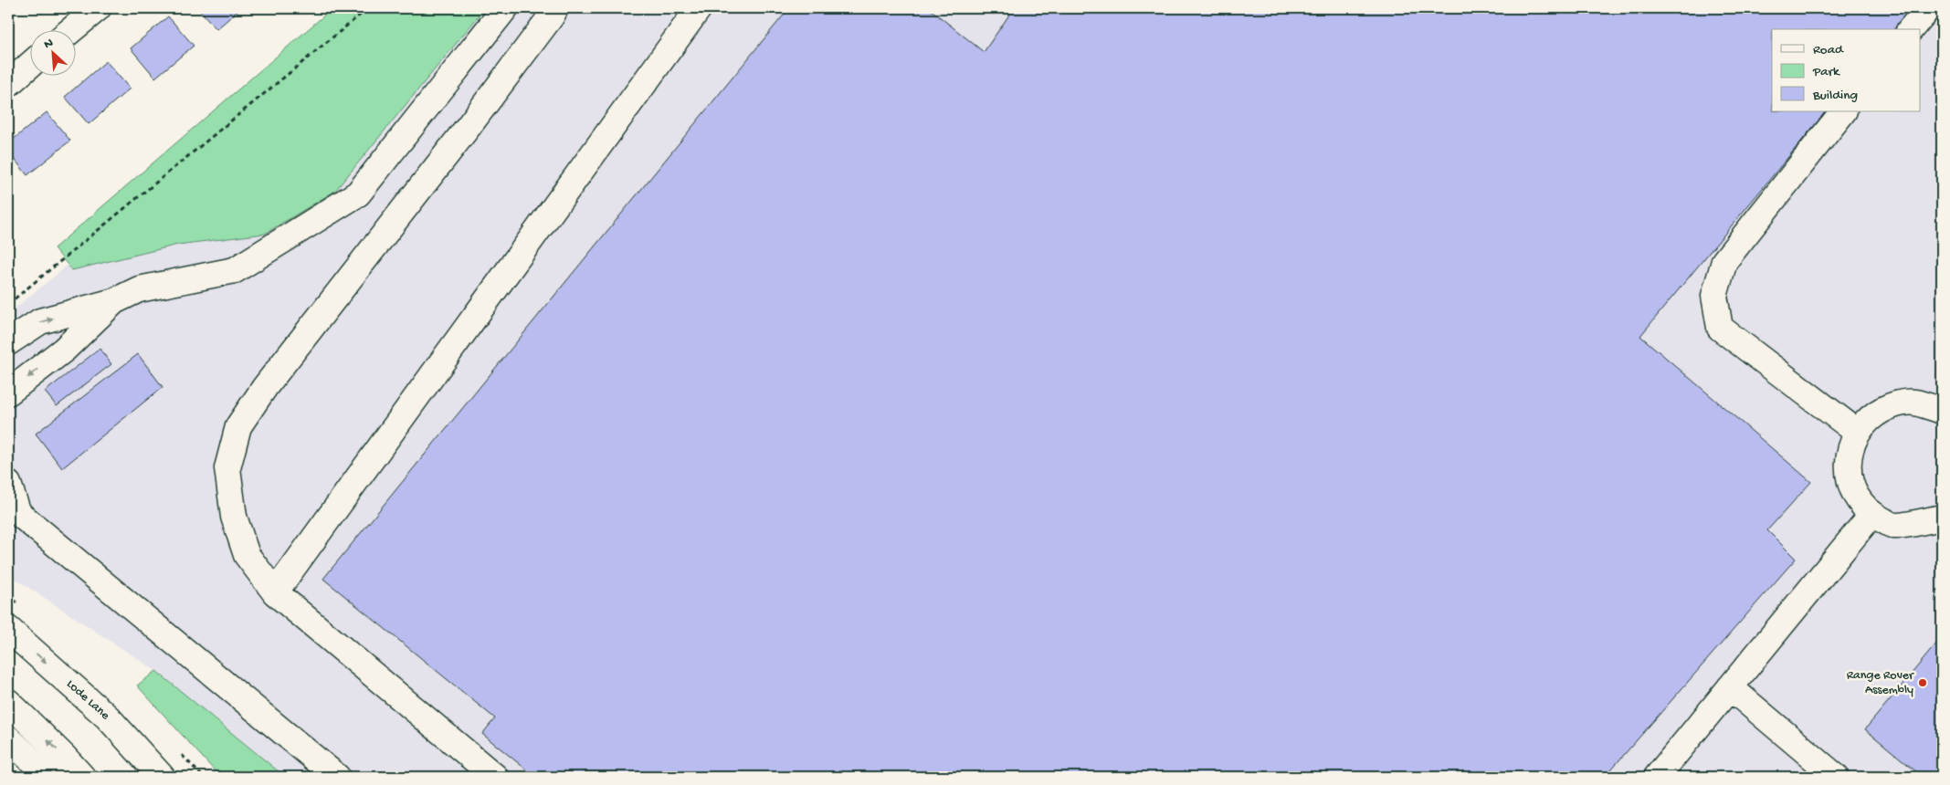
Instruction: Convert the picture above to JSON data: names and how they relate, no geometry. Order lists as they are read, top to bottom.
{
  "streets": {
    "main road": ["Lode Lane"]
  },
  "places": ["Range Rover Assembly"],
  "legend": ["Road", "Park", "Building"],
  "north": "top left"
}
